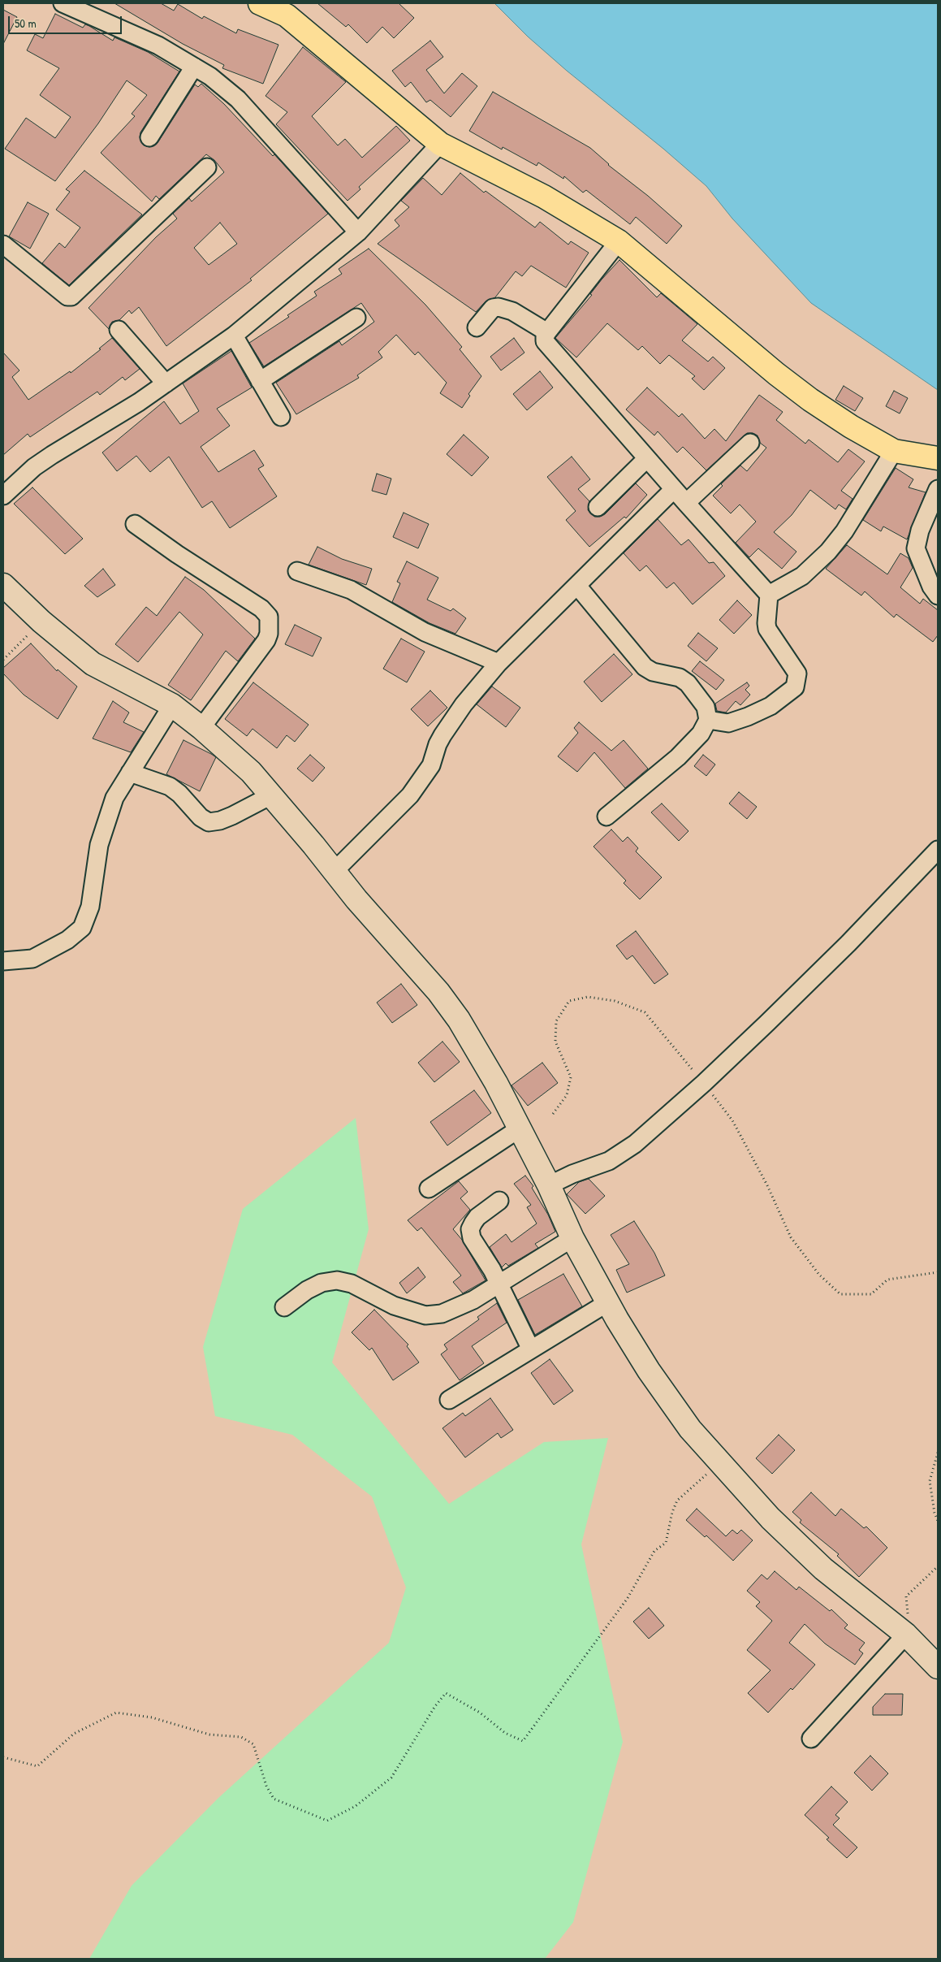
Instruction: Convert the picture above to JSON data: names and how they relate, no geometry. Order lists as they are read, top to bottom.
{
  "scale_bar": "50 m"
}
